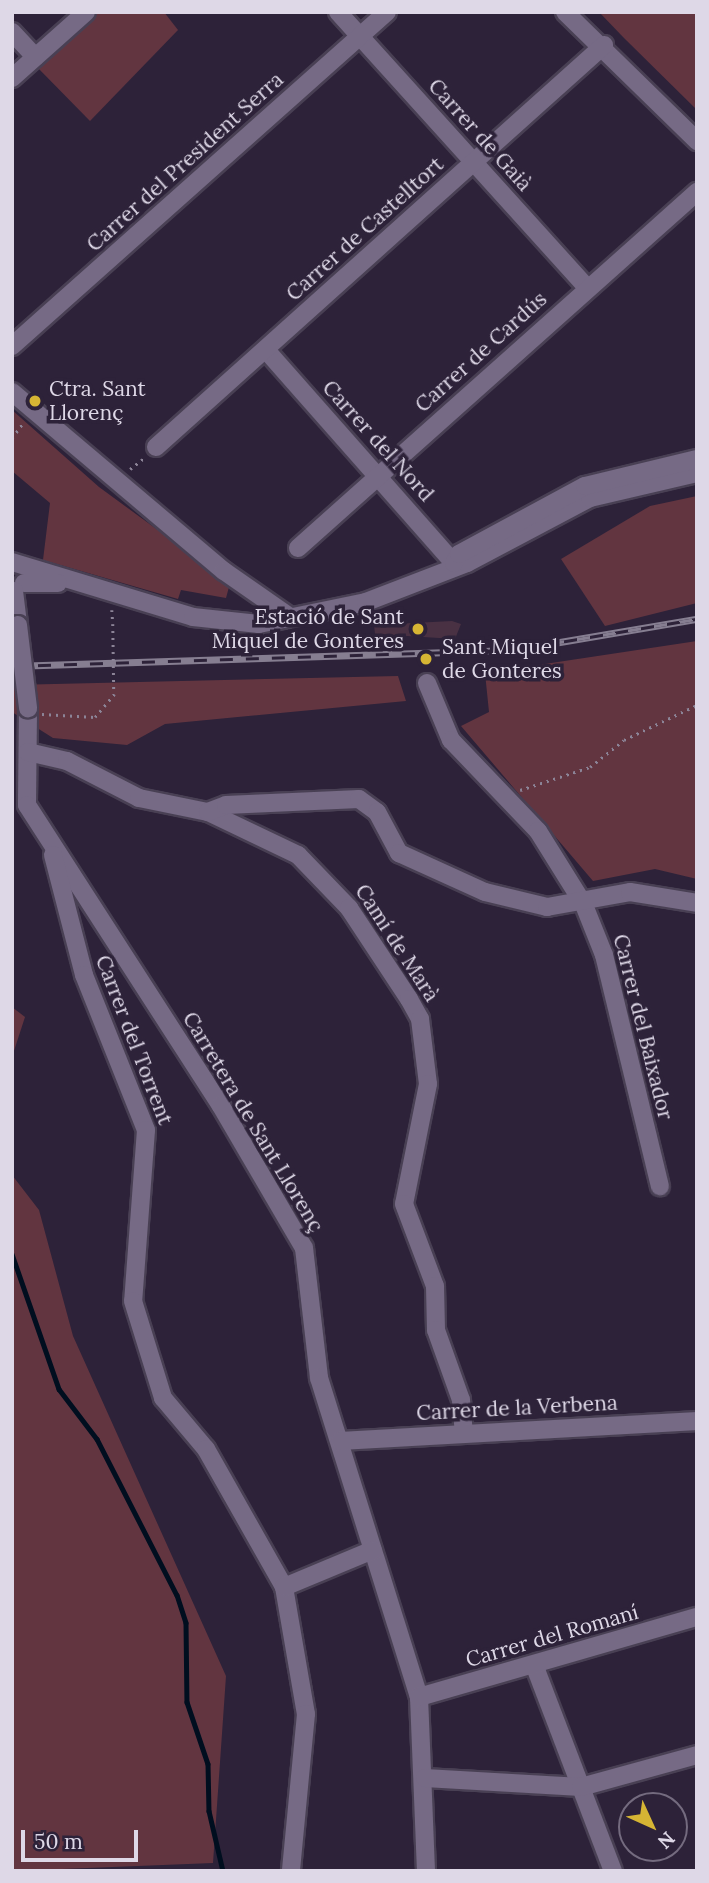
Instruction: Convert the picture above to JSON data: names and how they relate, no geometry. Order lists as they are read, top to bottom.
{
  "streets": {
    "street": [
      "Carrer de Gaià",
      "Carrer del President Serra",
      "Carrer de Castelltort",
      "Carrer de Cardús",
      "Carrer del Nord",
      "Camí de Marà",
      "Carrer del Baixador",
      "Carrer del Torrent",
      "Carretera de Sant Llorenç",
      "Carrer de la Verbena",
      "Carrer del Romaní"
    ]
  },
  "crossings": [
    ["Carrer de Gaià", "Carrer del President Serra"],
    ["Carrer de Gaià", "Carrer de Castelltort"],
    ["Carrer de Gaià", "Carrer de Cardús"],
    ["Carrer de Castelltort", "Carrer del Nord"],
    ["Carrer de Cardús", "Carrer del Nord"],
    ["Camí de Marà", "Carretera de Sant Llorenç"],
    ["Camí de Marà", "Carrer de la Verbena"],
    ["Carrer del Torrent", "Carretera de Sant Llorenç"],
    ["Carretera de Sant Llorenç", "Carrer de la Verbena"],
    ["Carretera de Sant Llorenç", "Carrer del Romaní"]
  ],
  "places": ["Ctra. Sant Llorenç", "Estació de Sant Miquel de Gonteres", "Sant Miquel de Gonteres"],
  "scale_bar": "50 m",
  "north": "bottom right"
}
